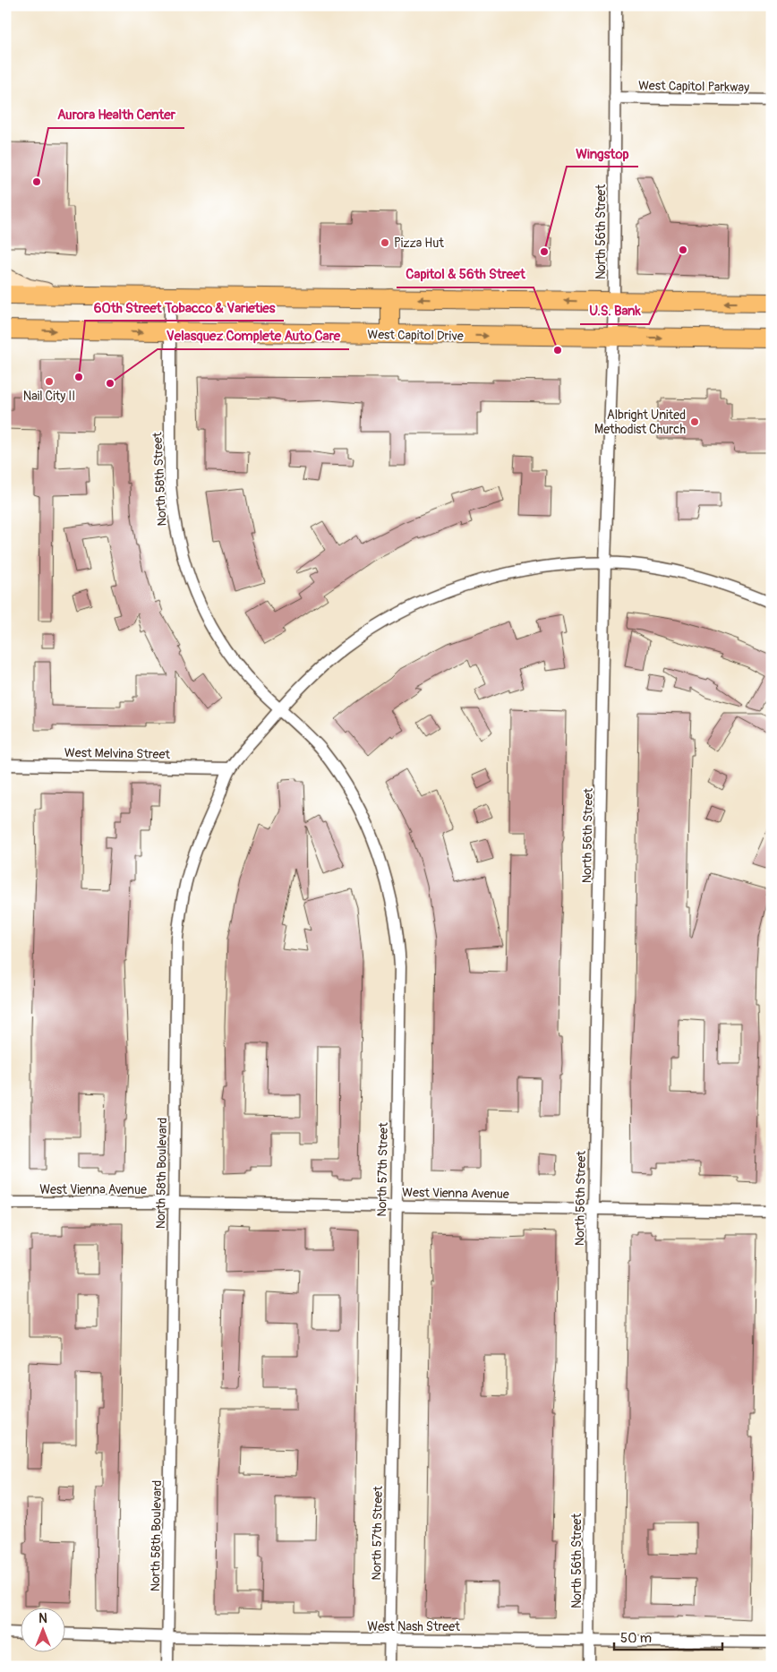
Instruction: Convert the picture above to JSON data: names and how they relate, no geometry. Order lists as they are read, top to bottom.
{
  "streets": {
    "main road": ["West Capitol Drive"],
    "street": [
      "West Capitol Parkway",
      "North 56th Street",
      "North 58th Street",
      "West Melvina Street",
      "North 57th Street",
      "North 58th Boulevard",
      "West Vienna Avenue",
      "West Nash Street"
    ]
  },
  "crossings": [
    ["West Capitol Parkway", "North 56th Street"],
    ["North 56th Street", "West Capitol Drive"],
    ["North 56th Street", "West Vienna Avenue"],
    ["North 56th Street", "West Nash Street"],
    ["West Capitol Drive", "North 58th Street"],
    ["North 58th Street", "North 57th Street"],
    ["North 58th Street", "North 58th Boulevard"],
    ["West Melvina Street", "North 58th Boulevard"],
    ["North 57th Street", "North 58th Boulevard"],
    ["North 57th Street", "West Vienna Avenue"],
    ["North 57th Street", "West Nash Street"],
    ["North 58th Boulevard", "West Vienna Avenue"],
    ["North 58th Boulevard", "West Nash Street"]
  ],
  "places": [
    "Aurora Health Center",
    "Pizza Hut",
    "U.S. Bank",
    "Wingstop",
    "Capitol & 56th Street",
    "60th Street Tobacco & Varieties",
    "Nail City II",
    "Velasquez Complete Auto Care",
    "Albright United Methodist Church"
  ],
  "scale_bar": "50 m",
  "north": "top"
}
